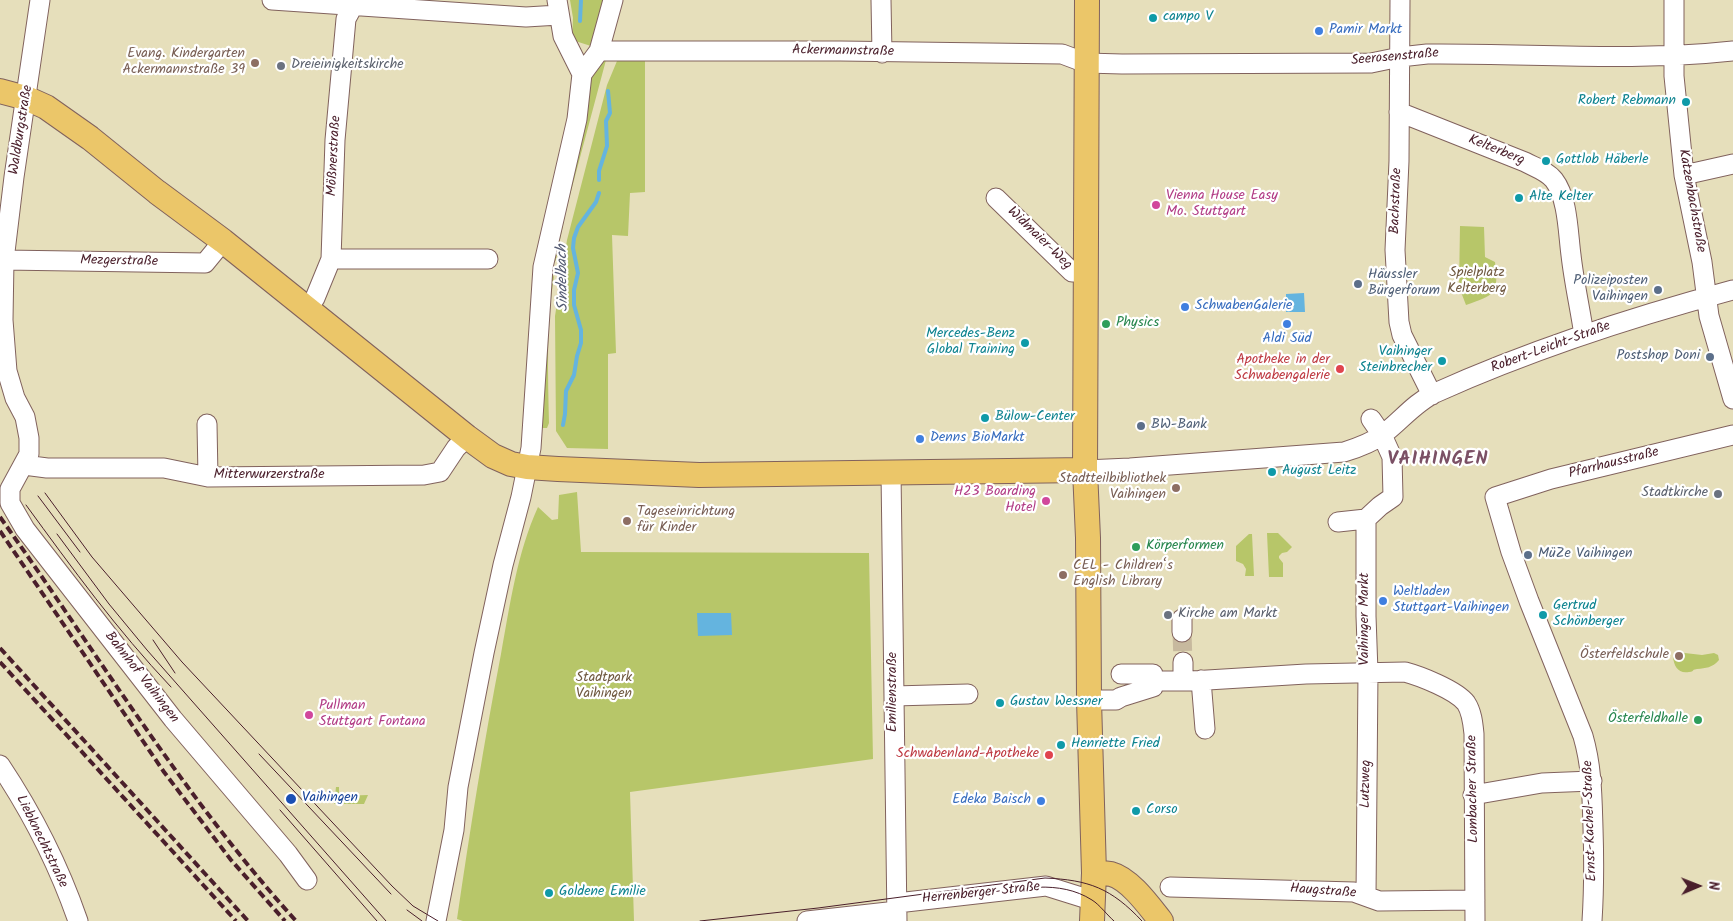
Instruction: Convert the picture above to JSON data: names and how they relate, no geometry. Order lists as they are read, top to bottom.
{
  "streets": {
    "street": [
      "Ackermannstraße",
      "Seerosenstraße",
      "Waldburgstraße",
      "Kelterberg",
      "Mößnerstraße",
      "Bachstraße",
      "Katzenbachstraße",
      "Widmaier-Weg",
      "Mezgerstraße",
      "Robert-Leicht-Straße",
      "Pfarrhausstraße",
      "Mitterwurzerstraße",
      "Vaihinger Markt",
      "Bahnhof Vaihingen",
      "Emilienstraße",
      "Lutzweg",
      "Lombacher Straße",
      "Ernst-Kachel-Straße",
      "Liebknechtstraße",
      "Haugstraße",
      "Herrenberger Straße"
    ]
  },
  "crossings": [
    ["Ackermannstraße", "Seerosenstraße"],
    ["Seerosenstraße", "Bachstraße"],
    ["Seerosenstraße", "Katzenbachstraße"],
    ["Waldburgstraße", "Mezgerstraße"],
    ["Waldburgstraße", "Mitterwurzerstraße"],
    ["Waldburgstraße", "Bahnhof Vaihingen"],
    ["Kelterberg", "Bachstraße"],
    ["Kelterberg", "Robert-Leicht-Straße"],
    ["Bachstraße", "Robert-Leicht-Straße"],
    ["Katzenbachstraße", "Robert-Leicht-Straße"],
    ["Pfarrhausstraße", "Ernst-Kachel-Straße"],
    ["Mitterwurzerstraße", "Bahnhof Vaihingen"],
    ["Vaihinger Markt", "Lutzweg"],
    ["Vaihinger Markt", "Lombacher Straße"],
    ["Emilienstraße", "Herrenberger Straße"],
    ["Lutzweg", "Lombacher Straße"],
    ["Lutzweg", "Haugstraße"],
    ["Lombacher Straße", "Haugstraße"]
  ],
  "districts": ["VAIHINGEN"],
  "water": ["Sindelbach"],
  "parks": ["Spielplatz Kelterberg", "Stadtpark Vaihingen"],
  "places": [
    "campo V",
    "Pamir Markt",
    "Evang. Kindergarten Ackermannstraße 39",
    "Dreieinigkeitskirche",
    "Robert Rebmann",
    "Gottlob Häberle",
    "Alte Kelter",
    "Vienna House Easy Mo. Stuttgart",
    "Häussler Bürgerforum",
    "Polizeiposten Vaihingen",
    "SchwabenGalerie",
    "Physics",
    "Aldi Süd",
    "Mercedes-Benz Global Training",
    "Postshop Doni",
    "Vaihinger Steinbrecher",
    "Apotheke in der Schwabengalerie",
    "Bülow-Center",
    "BW-Bank",
    "Denns BioMarkt",
    "August Leitz",
    "Stadtteilbibliothek Vaihingen",
    "Stadtkirche",
    "H23 Boarding Hotel",
    "Tageseinrichtung für Kinder",
    "Körperformen",
    "MüZe Vaihingen",
    "CEL - Children‘s English Library",
    "Weltladen Stuttgart-Vaihingen",
    "Kirche am Markt",
    "Gertrud Schönberger",
    "Österfeldschule",
    "Gustav Wessner",
    "Pullman Stuttgart Fontana",
    "Österfeldhalle",
    "Henriette Fried",
    "Schwabenland-Apotheke",
    "Vaihingen",
    "Edeka Baisch",
    "Corso",
    "Goldene Emilie"
  ],
  "north": "right"
}
